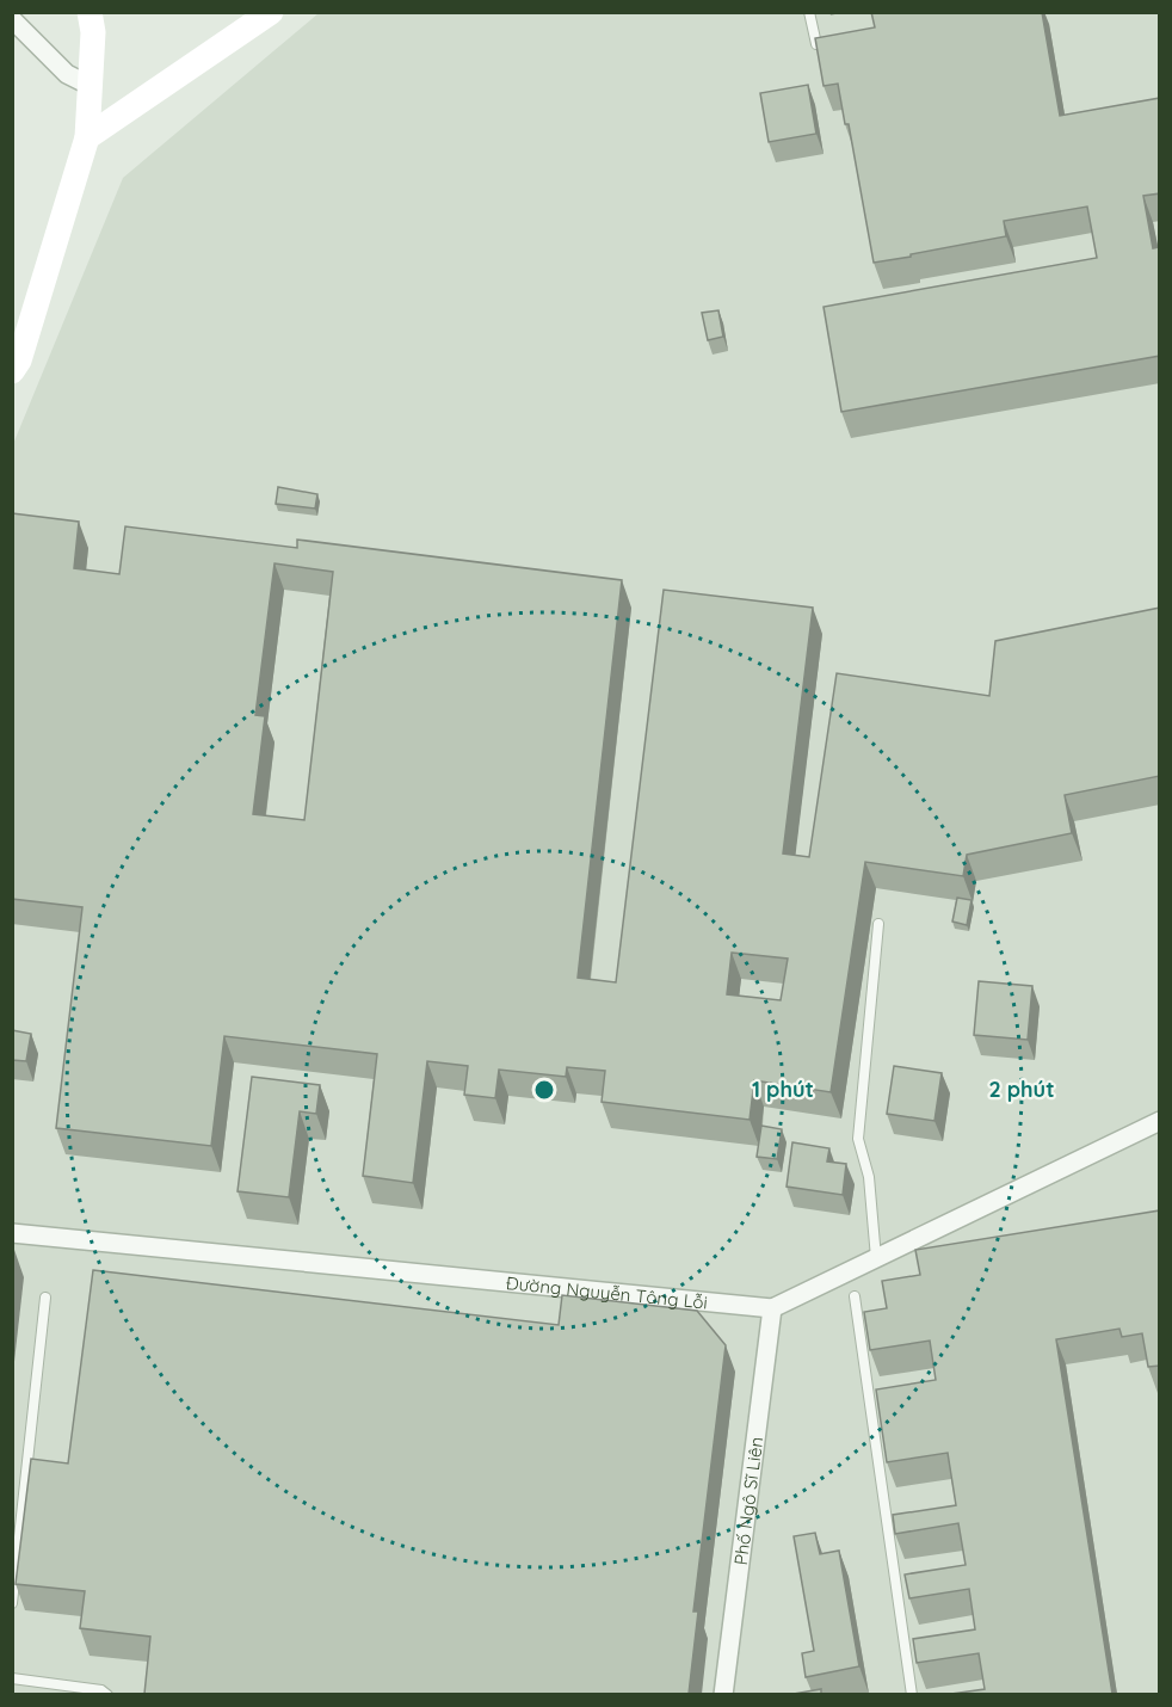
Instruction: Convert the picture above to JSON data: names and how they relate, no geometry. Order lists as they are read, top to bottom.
{
  "streets": {
    "street": ["Đường Nguyễn Tông Lỗi", "Phố Ngô Sĩ Liên"]
  },
  "crossings": [
    ["Đường Nguyễn Tông Lỗi", "Phố Ngô Sĩ Liên"]
  ],
  "rings": ["1 phút", "2 phút"]
}
